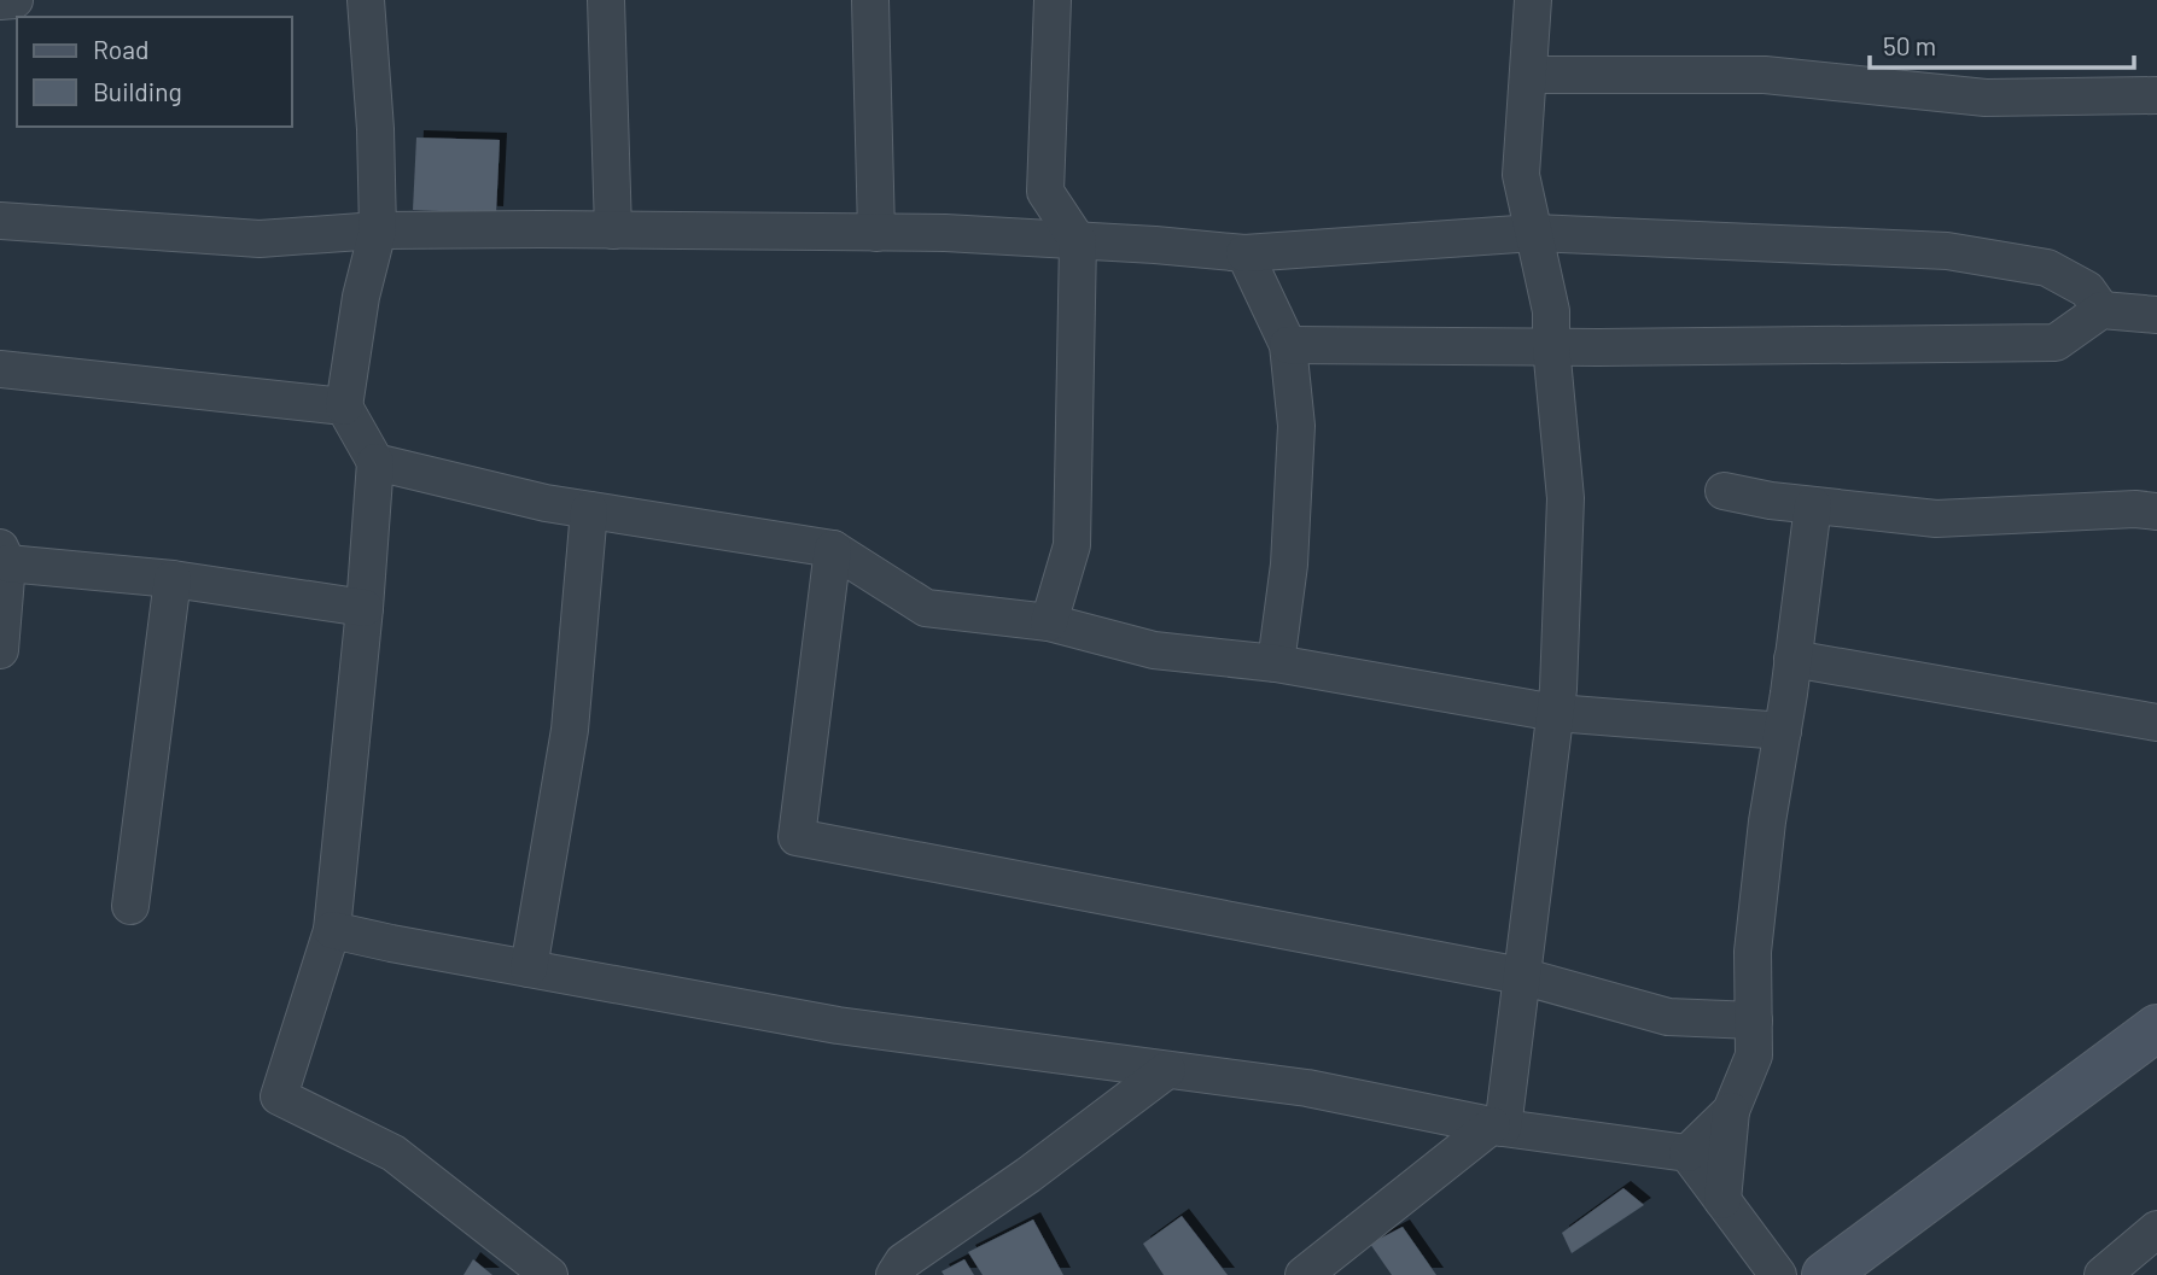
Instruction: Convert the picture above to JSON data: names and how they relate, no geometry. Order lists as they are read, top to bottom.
{
  "legend": ["Road", "Building"],
  "scale_bar": "50 m"
}
